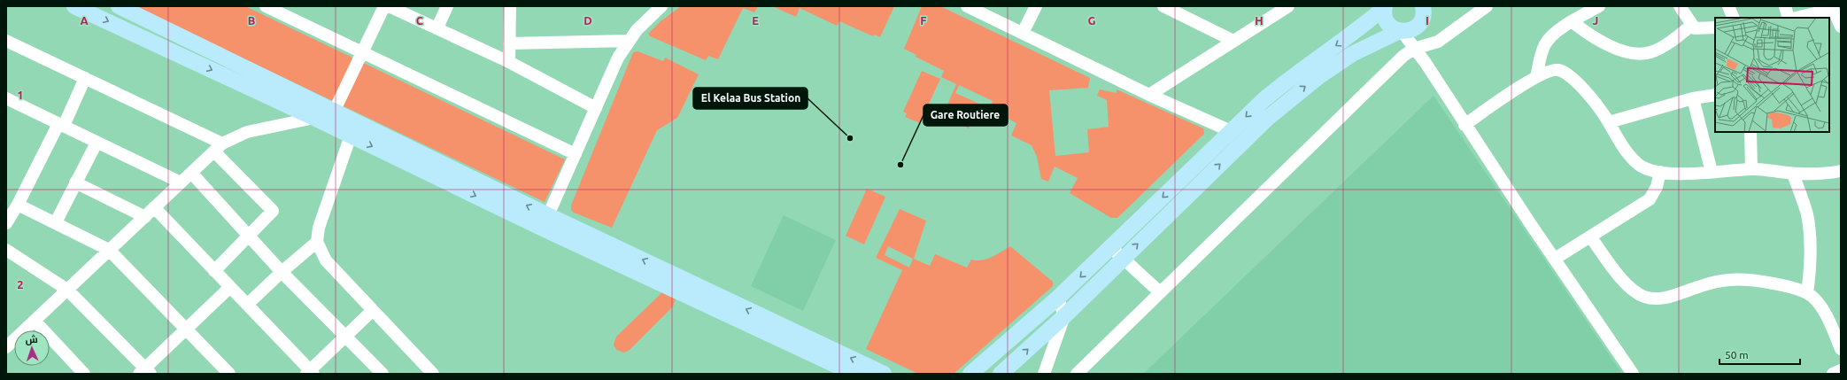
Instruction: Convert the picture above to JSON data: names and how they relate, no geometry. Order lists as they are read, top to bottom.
{
  "places": ["El Kelaa Bus Station", "Gare Routiere"],
  "scale_bar": "50 m",
  "north": "top",
  "grid": {
    "columns": [
      "A",
      "B",
      "C",
      "D",
      "E",
      "F",
      "G",
      "H",
      "I",
      "J"
    ],
    "rows": ["1", "2"]
  }
}
